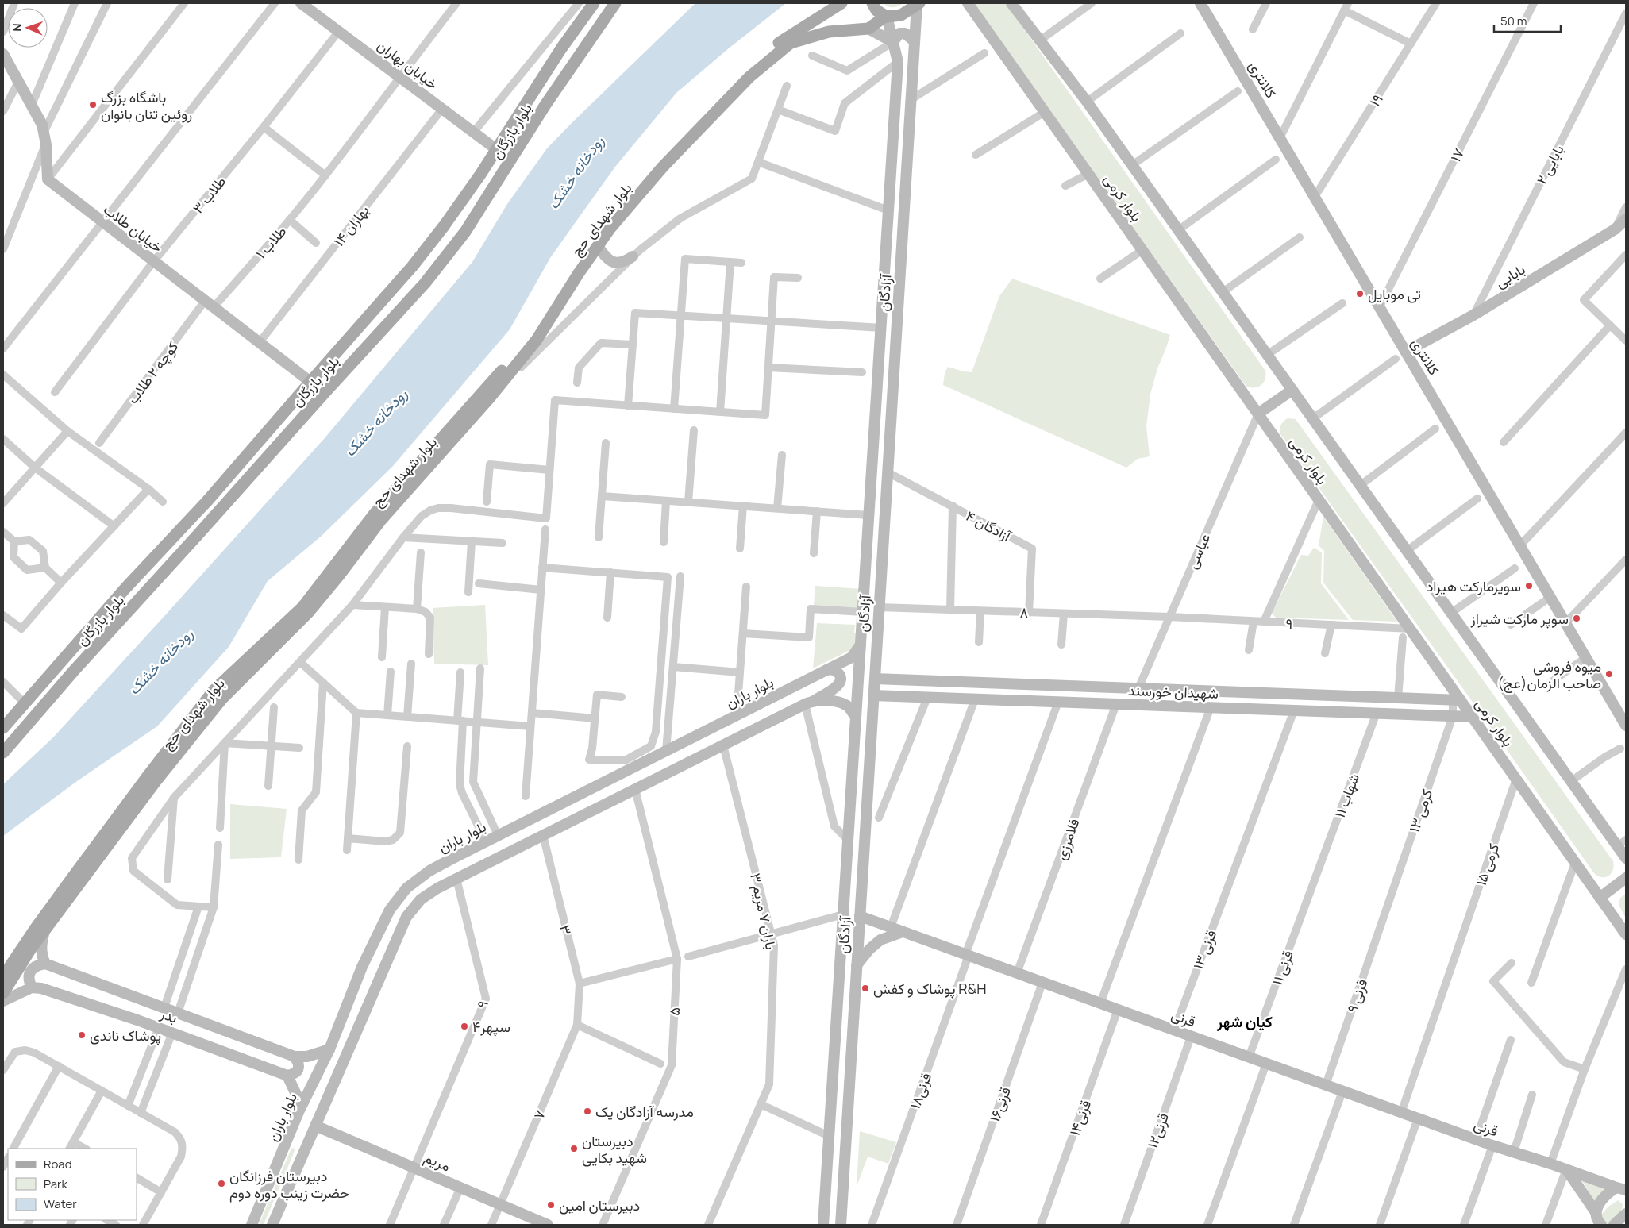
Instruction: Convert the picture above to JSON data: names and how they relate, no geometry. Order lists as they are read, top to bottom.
{
  "streets": {
    "main road": ["بلوار بازرگان", "بلوار شهدای حج"],
    "street": [
      "خیابان بهاران",
      "کلانتری",
      "۱۹",
      "۱۷",
      "بابایی ۲",
      "طلاب ۳",
      "بلوار کرمی",
      "بهاران ۱۴",
      "خیابان طلاب",
      "طلاب ۱",
      "بابایی",
      "آزادگان",
      "کوچه ۲ طلاب",
      "آزادگان ۴",
      "عباسی",
      "۸",
      "۹",
      "شهیدان خورسند",
      "بلوار باران",
      "شهاب ۱۱",
      "کرمی ۱۳",
      "فلامرزی",
      "کرمی ۱۵",
      "باران ۷ مریم ۳",
      "۳",
      "قرنی ۱۳",
      "قرنی ۱۱",
      "قرنی ۹",
      "۵",
      "بدر",
      "قرنی",
      "قرنی۱۸",
      "قرنی۱۶",
      "۷",
      "قرنی۱۴",
      "قرنی۱۲",
      "مریم"
    ]
  },
  "crossings": [
    ["خیابان بهاران", "بلوار بازرگان"],
    ["خیابان بهاران", "طلاب ۳"],
    ["خیابان بهاران", "بهاران ۱۴"],
    ["خیابان بهاران", "طلاب ۱"],
    ["کلانتری", "۱۹"],
    ["کلانتری", "۱۷"],
    ["کلانتری", "بابایی"],
    ["بلوار بازرگان", "خیابان طلاب"],
    ["بابایی ۲", "بابایی"],
    ["طلاب ۳", "خیابان طلاب"],
    ["بلوار کرمی", "عباسی"],
    ["بلوار کرمی", "۹"],
    ["بلوار کرمی", "شهیدان خورسند"],
    ["بلوار کرمی", "کرمی ۱۳"],
    ["بلوار کرمی", "کرمی ۱۵"],
    ["بهاران ۱۴", "خیابان طلاب"],
    ["خیابان طلاب", "طلاب ۱"],
    ["خیابان طلاب", "کوچه ۲ طلاب"],
    ["طلاب ۱", "کوچه ۲ طلاب"],
    ["آزادگان", "آزادگان ۴"],
    ["آزادگان", "۸"],
    ["آزادگان", "شهیدان خورسند"],
    ["آزادگان", "بلوار باران"],
    ["آزادگان", "قرنی"],
    ["آزادگان ۴", "۸"],
    ["عباسی", "۸"],
    ["عباسی", "۹"],
    ["عباسی", "شهیدان خورسند"],
    ["۸", "۹"],
    ["۹", "مریم"],
    ["شهیدان خورسند", "شهاب ۱۱"],
    ["شهیدان خورسند", "کرمی ۱۳"],
    ["شهیدان خورسند", "فلامرزی"],
    ["شهیدان خورسند", "قرنی ۱۳"],
    ["شهیدان خورسند", "قرنی۱۸"],
    ["بلوار باران", "بدر"],
    ["شهاب ۱۱", "قرنی ۱۱"],
    ["کرمی ۱۳", "قرنی ۹"],
    ["فلامرزی", "قرنی"],
    ["کرمی ۱۵", "قرنی"],
    ["۳", "۷"],
    ["قرنی ۱۳", "قرنی"],
    ["قرنی ۱۱", "قرنی"],
    ["قرنی ۹", "قرنی"],
    ["قرنی", "قرنی۱۸"],
    ["قرنی", "قرنی۱۶"],
    ["قرنی", "قرنی۱۴"],
    ["قرنی", "قرنی۱۲"],
    ["۷", "مریم"]
  ],
  "districts": ["کیان شهر"],
  "water": ["رودخانه خشک"],
  "places": [
    "باشگاه بزرگ روئین تنان بانوان",
    "تی موبایل",
    "سوپرمارکت هیراد",
    "سوپر مارکت شیراز",
    "میوه فروشی صاحب الزمان(عج)",
    "پوشاک و کفش R&H",
    "سپهر۴",
    "پوشاک ناندی",
    "مدرسه آزادگان یک",
    "دبیرستان شهید بکایی",
    "دبیرستان فرزانگان حضرت زینب دوره دوم",
    "دبیرستان امین"
  ],
  "legend": ["Road", "Park", "Water"],
  "scale_bar": "50 m",
  "north": "left"
}
